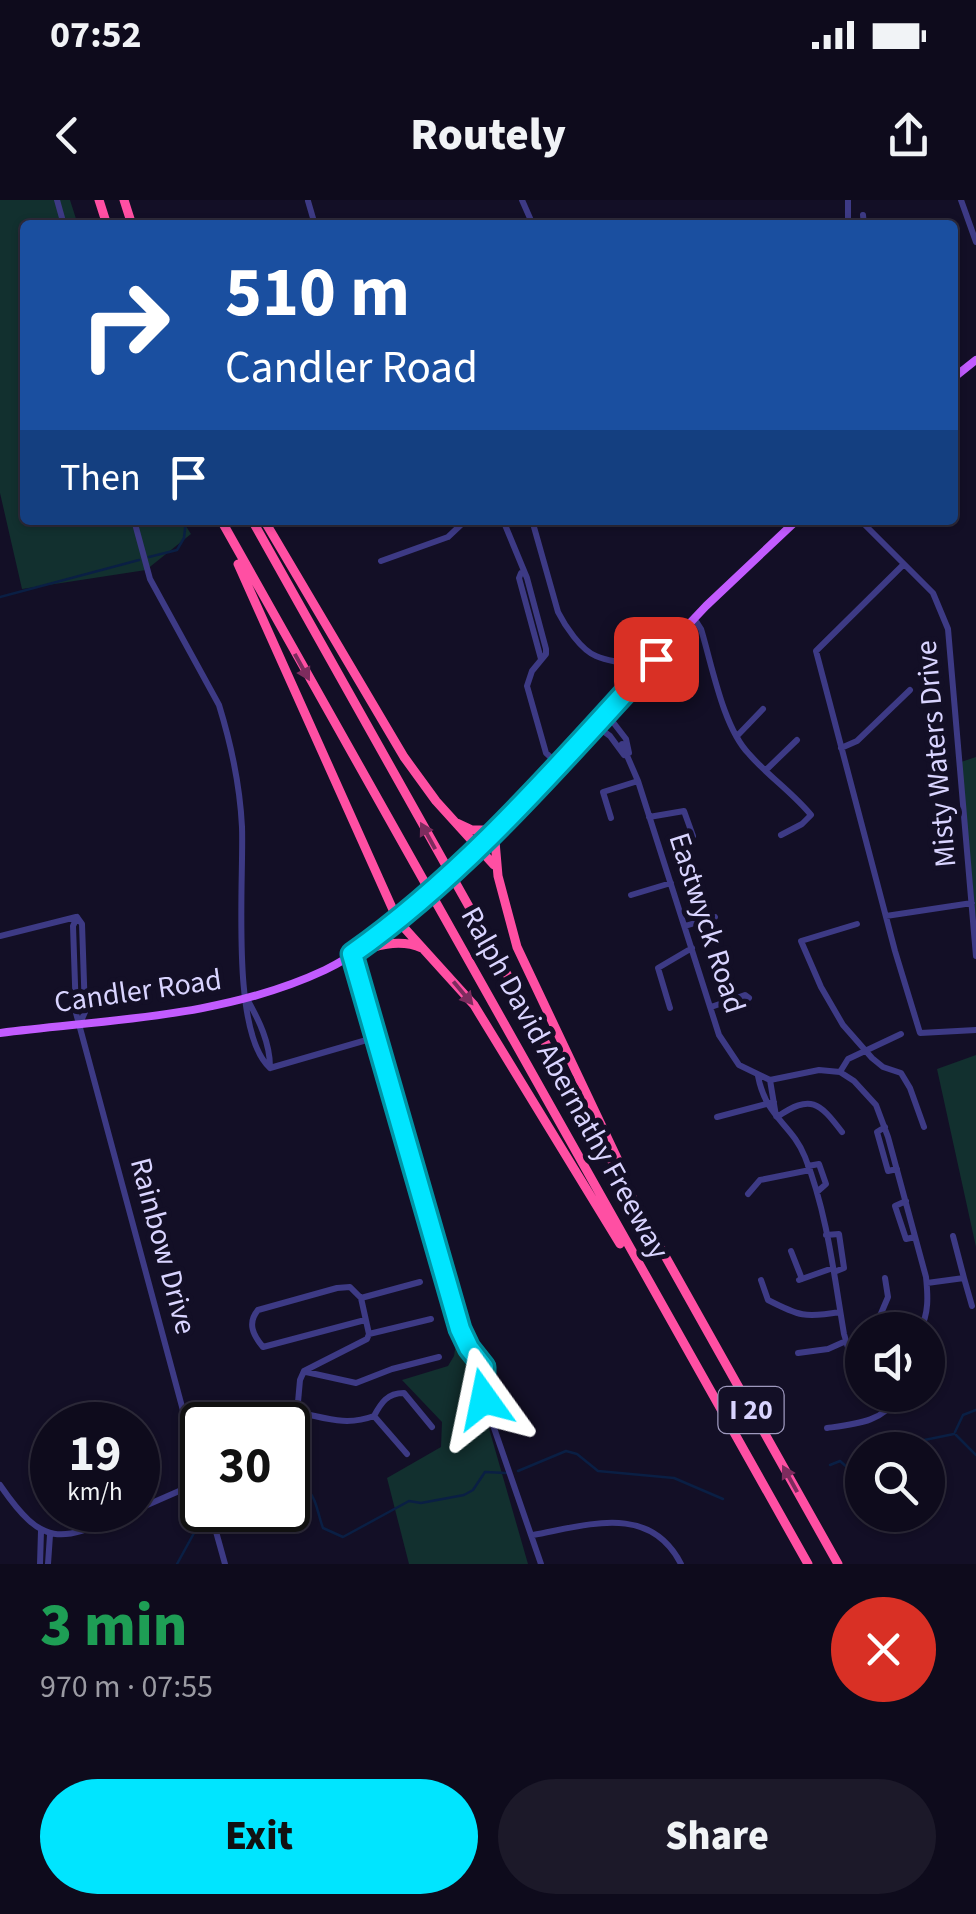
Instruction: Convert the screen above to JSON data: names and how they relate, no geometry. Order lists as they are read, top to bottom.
{
  "streets": {
    "highway": ["Ralph David Abernathy Freeway", "I 20"],
    "main road": ["Candler Road"],
    "street": ["Misty Waters Drive", "Eastwyck Road", "Rainbow Drive"]
  },
  "crossings": [
    ["Eastwyck Road", "Candler Road"],
    ["Candler Road", "Rainbow Drive"]
  ],
  "page": {
    "status": "07:52",
    "header": "Routely",
    "turn": ["510 m", "Candler Road"],
    "then": "Then",
    "speed": "19 km/h",
    "limit": "30",
    "heading": ["3 min", "970 m · 07:55"],
    "buttons": ["Exit", "Share"]
  }
}
